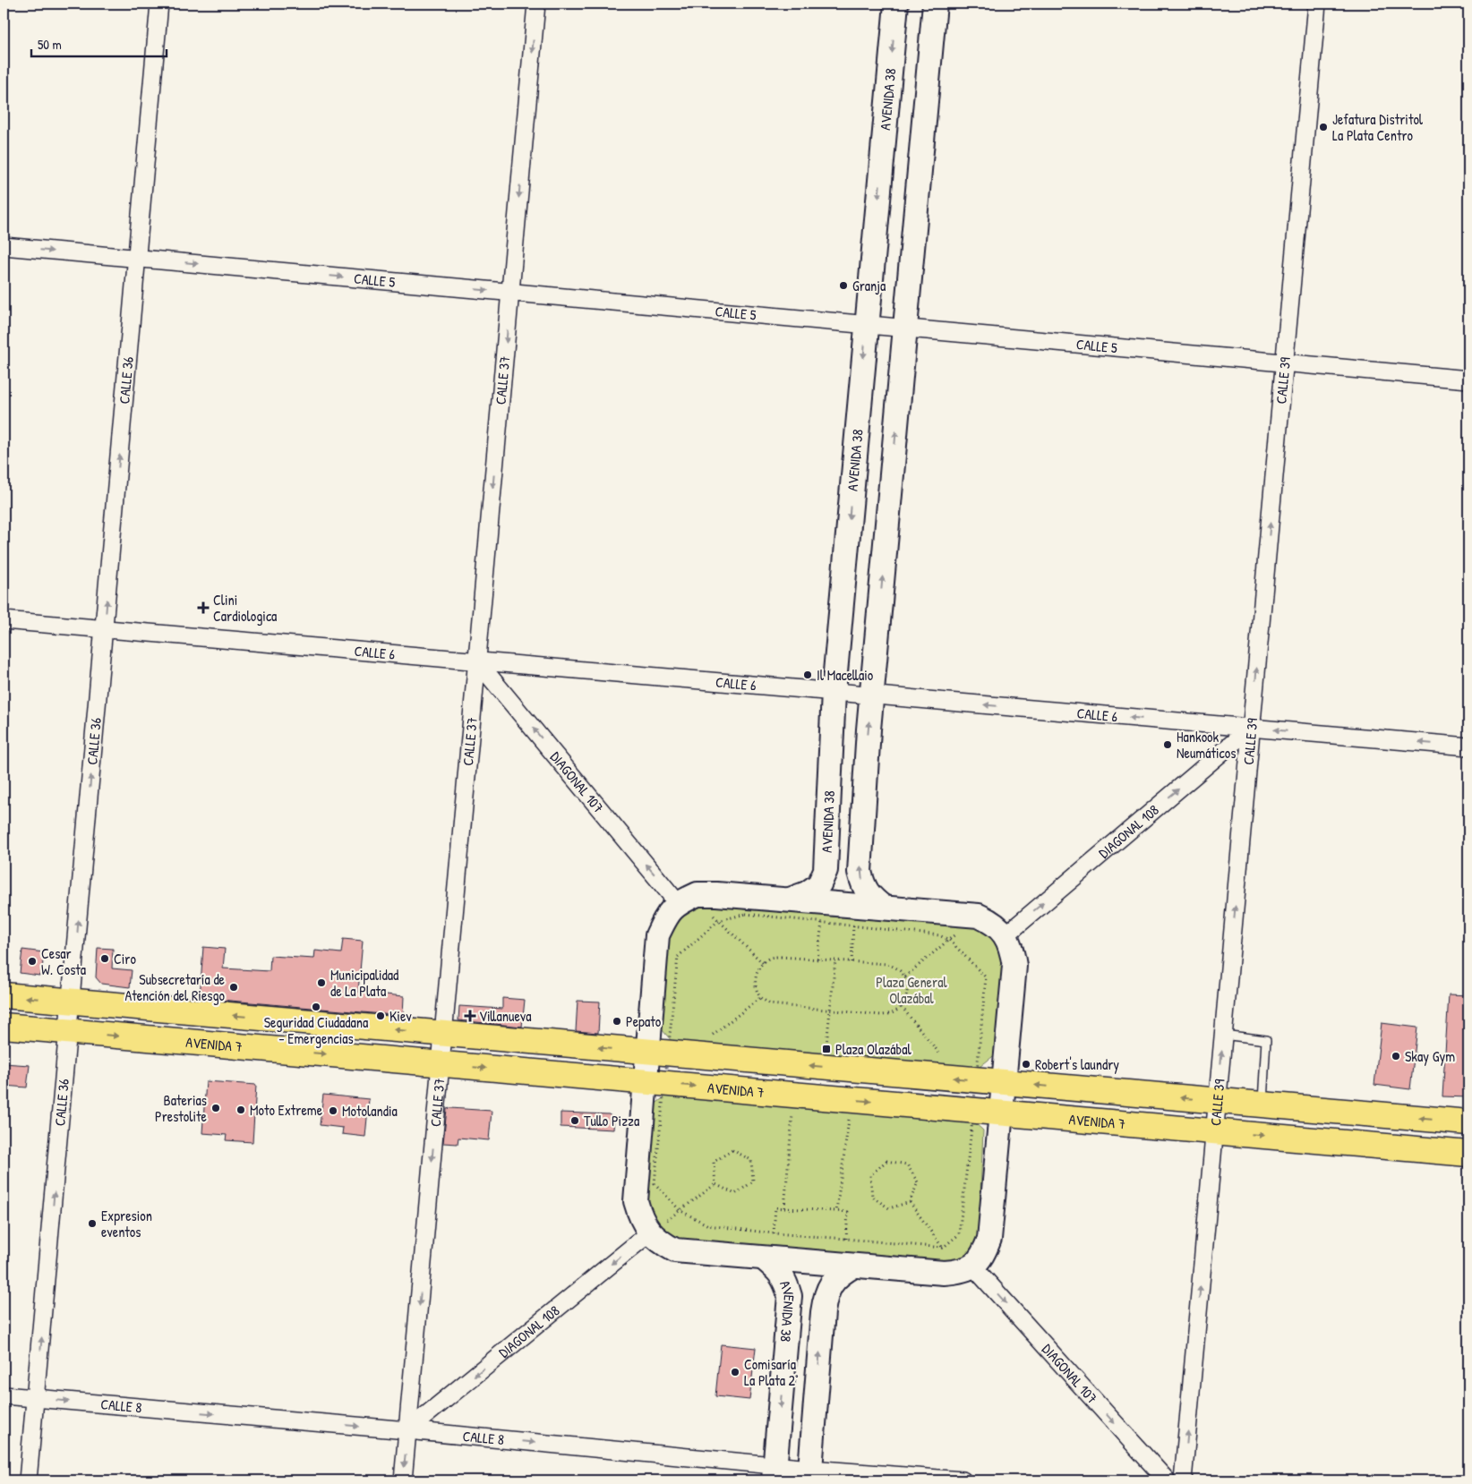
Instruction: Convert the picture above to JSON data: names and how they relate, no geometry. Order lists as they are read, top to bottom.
{
  "streets": {
    "main road": ["AVENIDA 38", "AVENIDA 7"],
    "street": [
      "CALLE 5",
      "CALLE 36",
      "CALLE 37",
      "CALLE 39",
      "CALLE 6",
      "DIAGONAL 107",
      "DIAGONAL 108",
      "CALLE 8"
    ]
  },
  "crossings": [
    ["AVENIDA 38", "CALLE 5"],
    ["AVENIDA 38", "CALLE 6"],
    ["AVENIDA 38", "CALLE 8"],
    ["CALLE 5", "CALLE 36"],
    ["CALLE 5", "CALLE 37"],
    ["CALLE 5", "CALLE 39"],
    ["CALLE 36", "CALLE 6"],
    ["CALLE 36", "AVENIDA 7"],
    ["CALLE 36", "CALLE 8"],
    ["CALLE 37", "CALLE 6"],
    ["CALLE 37", "DIAGONAL 107"],
    ["CALLE 37", "DIAGONAL 108"],
    ["CALLE 37", "AVENIDA 7"],
    ["CALLE 37", "CALLE 8"],
    ["CALLE 39", "CALLE 6"],
    ["CALLE 39", "DIAGONAL 108"],
    ["CALLE 39", "AVENIDA 7"],
    ["CALLE 6", "DIAGONAL 107"],
    ["CALLE 6", "DIAGONAL 108"],
    ["DIAGONAL 108", "CALLE 8"]
  ],
  "one_way": [
    "CALLE 36",
    "CALLE 37",
    "CALLE 39",
    "CALLE 6",
    "CALLE 8"
  ],
  "parks": ["Plaza General Olazábal"],
  "places": {
    "other": [
      "Jefatura Distritol La Plata Centro",
      "Granja",
      "Il Macellaio",
      "Hankook Neumáticos",
      "Ciro",
      "Cesar W. Costa",
      "Municipalidad de La Plata",
      "Subsecretaría de Atención del Riesgo",
      "Seguridad Ciudadana - Emergencias",
      "Kiev",
      "Pepato",
      "Skay Gym",
      "Robert's laundry",
      "Baterias Prestolite",
      "Moto Extreme",
      "Motolandia",
      "Tullo Pizza",
      "Expresion eventos",
      "Comisaría La Plata 2°"
    ],
    "health": ["Clini Cardiologica", "Villanueva"],
    "transit": ["Plaza Olazábal"]
  },
  "scale_bar": "50 m"
}
